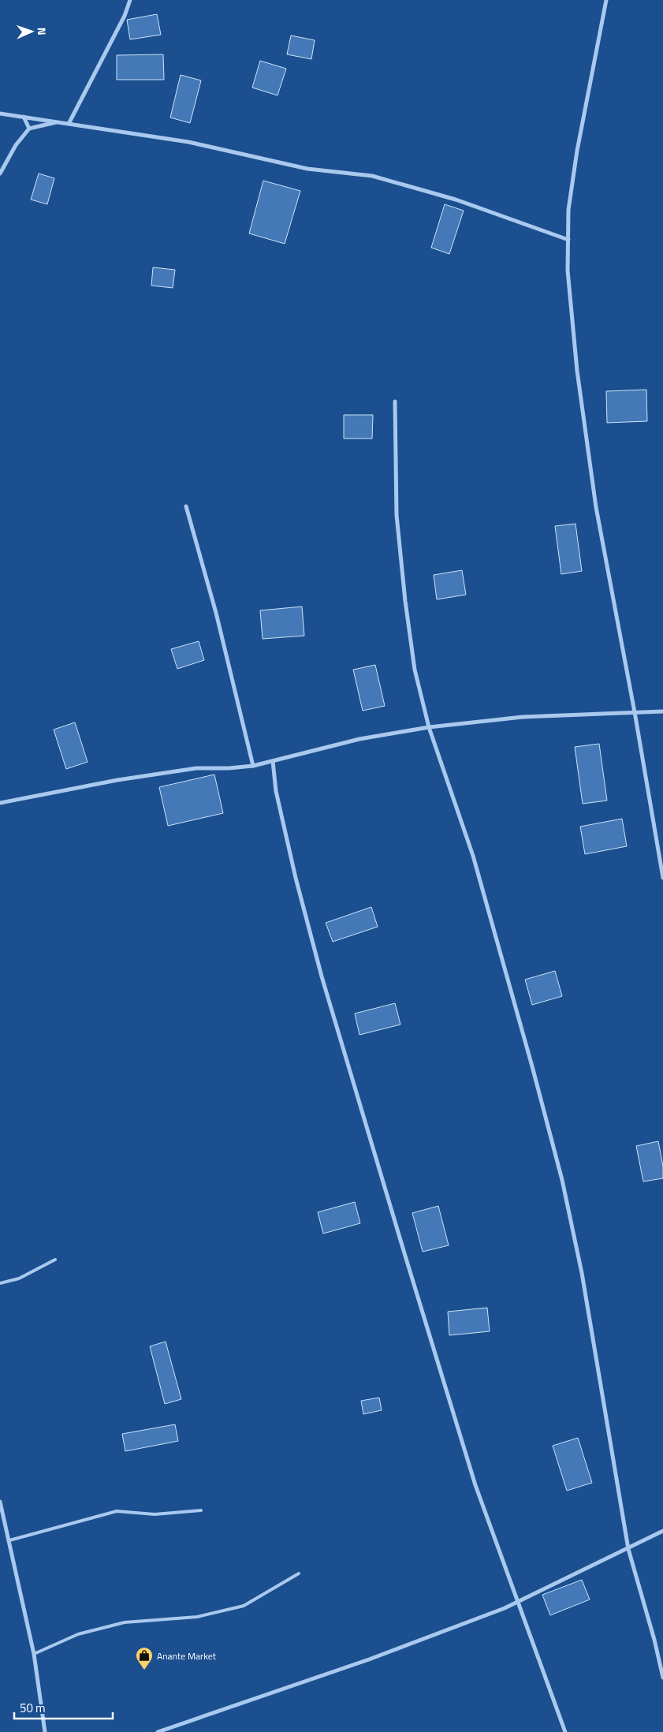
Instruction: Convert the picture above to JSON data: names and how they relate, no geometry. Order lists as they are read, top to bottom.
{
  "places": {
    "shop": ["Anante Market"]
  },
  "scale_bar": "50 m",
  "north": "right"
}
